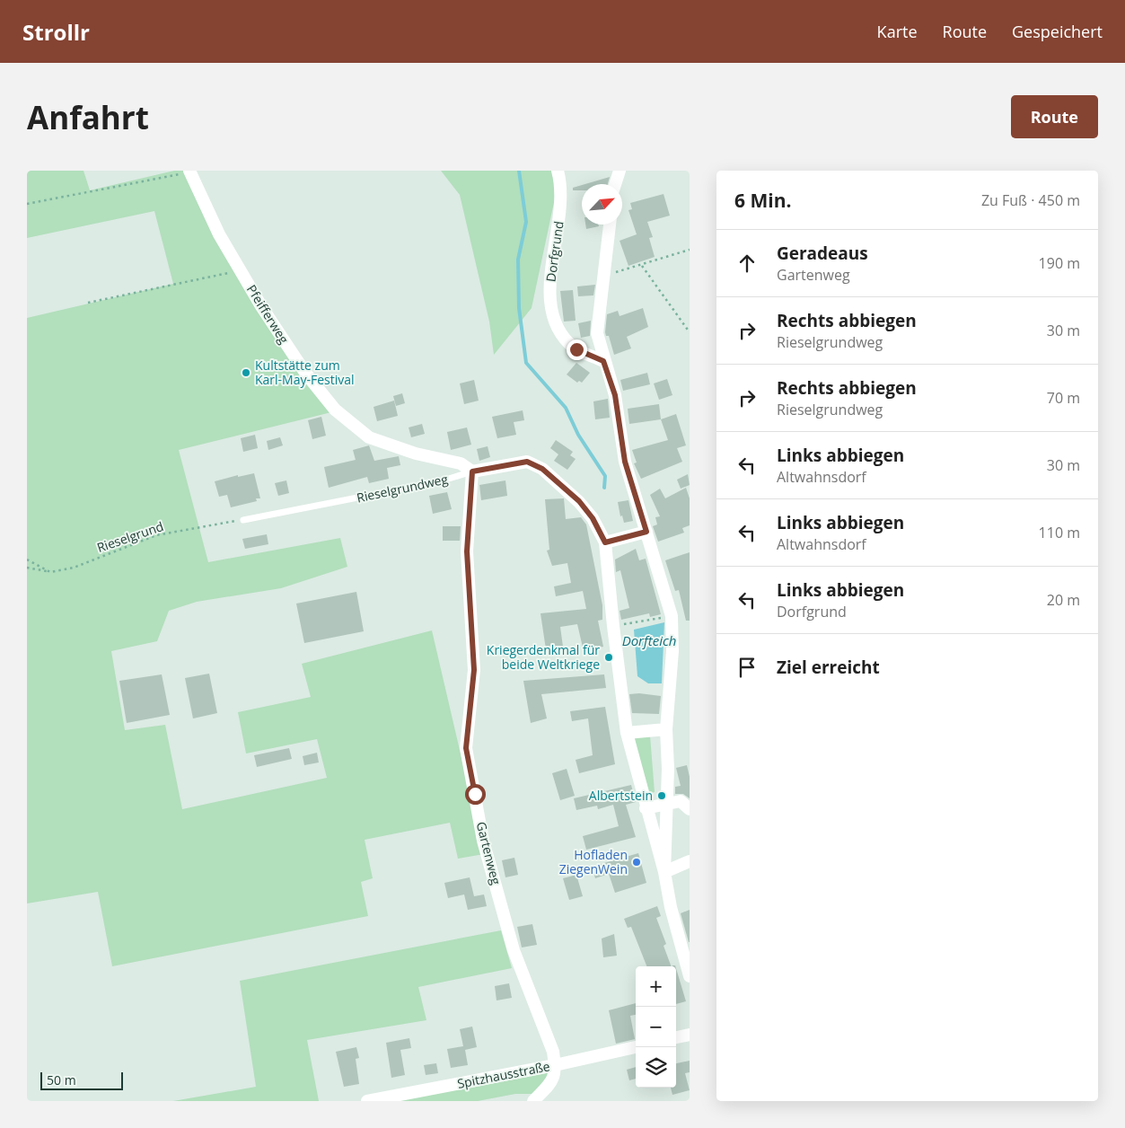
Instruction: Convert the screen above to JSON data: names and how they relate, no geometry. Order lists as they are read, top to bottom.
{
  "streets": {
    "street": [
      "Dorfgrund",
      "Pfeifferweg",
      "Rieselgrundweg",
      "Gartenweg",
      "Spitzhausstraße"
    ],
    "path": ["Rieselgrund"]
  },
  "crossings": [
    ["Pfeifferweg", "Rieselgrundweg"],
    ["Pfeifferweg", "Gartenweg"],
    ["Rieselgrundweg", "Rieselgrund"],
    ["Rieselgrundweg", "Gartenweg"],
    ["Gartenweg", "Spitzhausstraße"]
  ],
  "water": ["Dorfteich"],
  "places": [
    "Kultstätte zum Karl-May-Festival",
    "Kriegerdenkmal für beide Weltkriege",
    "Albertstein",
    "Hofladen ZiegenWein"
  ],
  "scale_bar": "50 m",
  "north": "top right",
  "page": {
    "header": "Strollr",
    "nav": ["Karte", "Route", "Gespeichert"],
    "buttons": "Route",
    "title": "Anfahrt",
    "heading": ["6 Min.", "Zu Fuß · 450 m"],
    "list": [
      ["Geradeaus", "Gartenweg", "190 m"],
      ["Rechts abbiegen", "Rieselgrundweg", "30 m"],
      ["Rechts abbiegen", "Rieselgrundweg", "70 m"],
      ["Links abbiegen", "Altwahnsdorf", "30 m"],
      ["Links abbiegen", "Altwahnsdorf", "110 m"],
      ["Links abbiegen", "Dorfgrund", "20 m"],
      "Ziel erreicht"
    ],
    "map_buttons": ["+", "−"],
    "scale": "50 m"
  }
}
